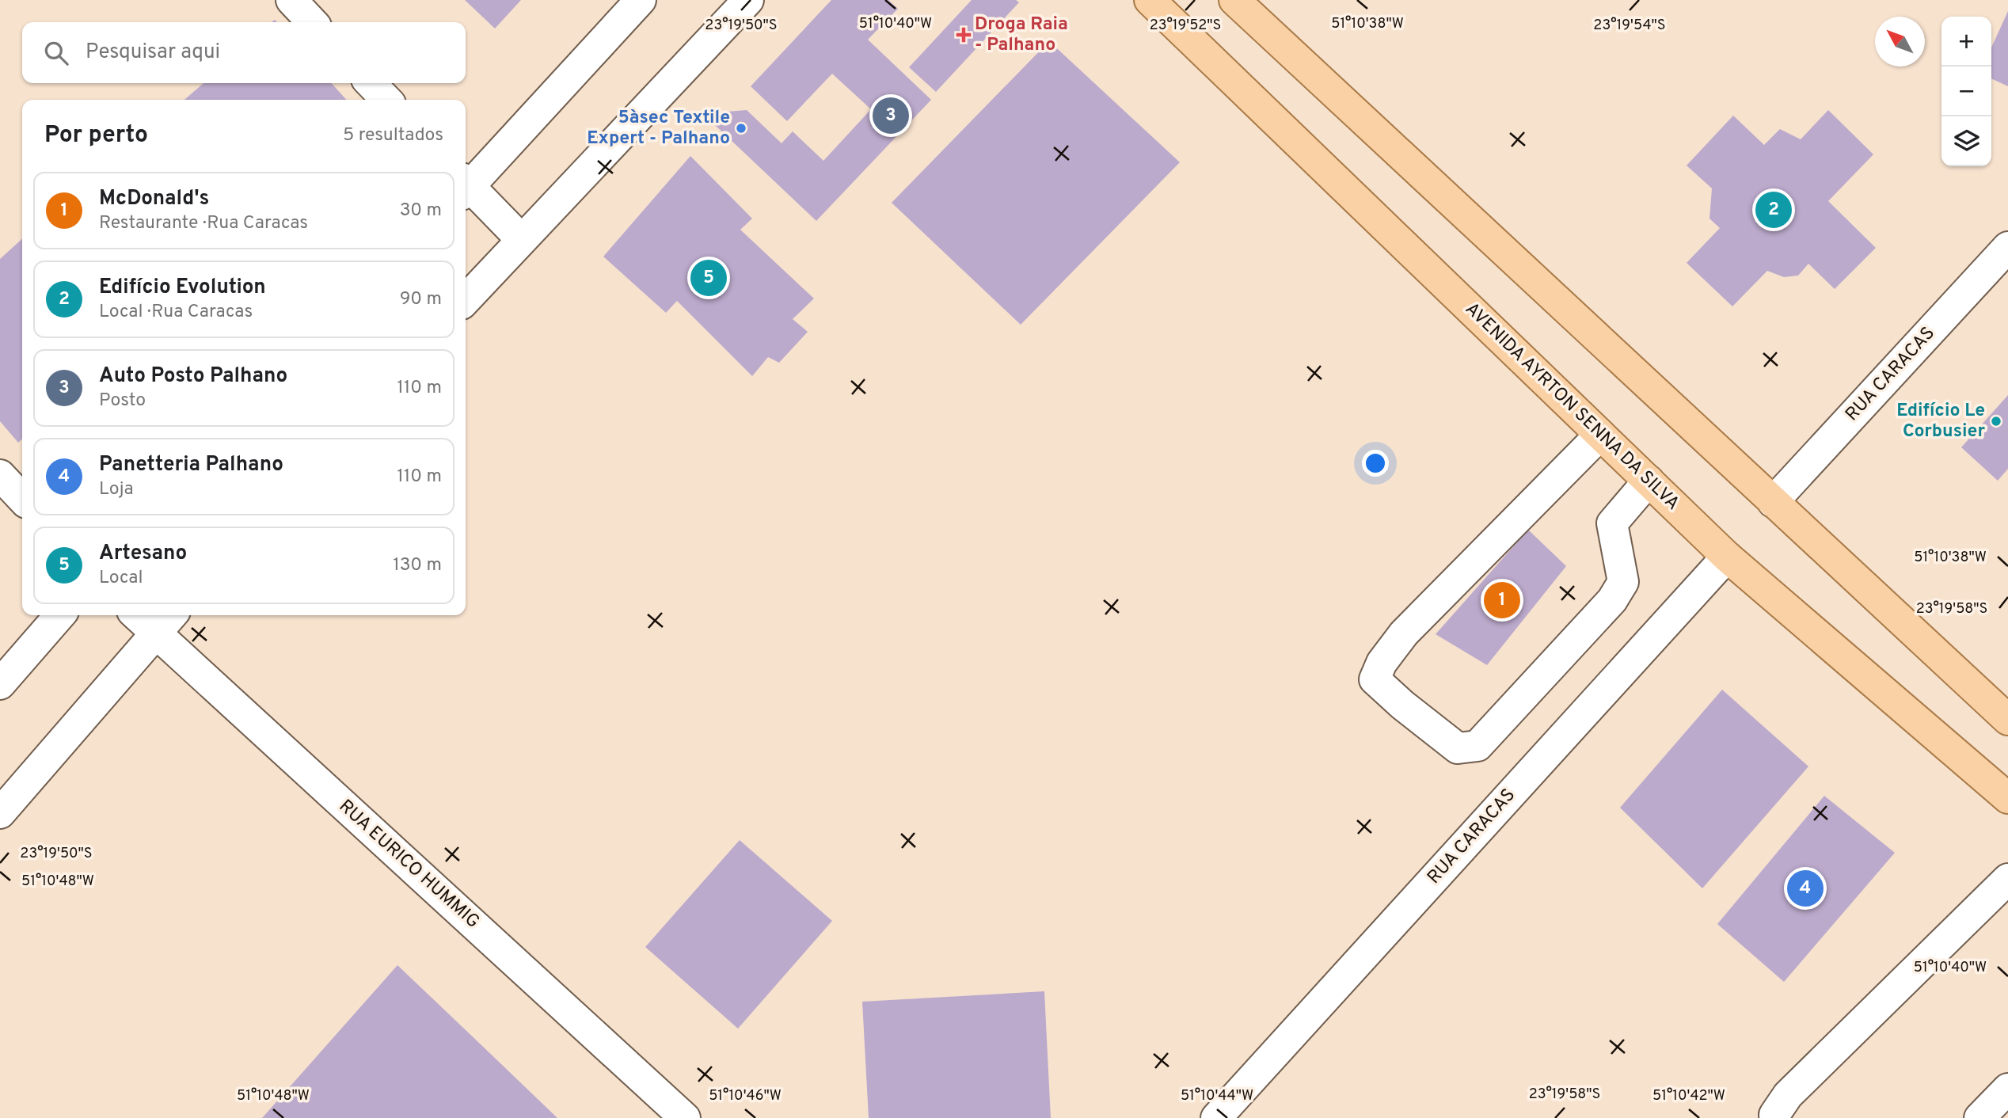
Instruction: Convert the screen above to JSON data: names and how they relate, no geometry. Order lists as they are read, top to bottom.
{
  "streets": {
    "main road": ["AVENIDA AYRTON SENNA DA SILVA"],
    "street": ["RUA CARACAS", "RUA EURICO HUMMIG"]
  },
  "crossings": [
    ["RUA CARACAS", "AVENIDA AYRTON SENNA DA SILVA"]
  ],
  "places": {
    "health": ["Droga Raia - Palhano"],
    "other": ["5àsec Textile Expert - Palhano", "Edifício Le Corbusier"]
  },
  "north": "top left",
  "page": {
    "map_buttons": ["+", "−"],
    "search": "Pesquisar aqui",
    "pins": [
      "3",
      "2",
      "5",
      "1",
      "4"
    ],
    "heading": ["Por perto", "5 resultados"],
    "list": [
      {
        "mark": "1",
        "name": "McDonald's",
        "note": "Restaurante · Rua Caracas",
        "value": "30 m"
      },
      {
        "mark": "2",
        "name": "Edifício Evolution",
        "note": "Local · Rua Caracas",
        "value": "90 m"
      },
      {
        "mark": "3",
        "name": "Auto Posto Palhano",
        "note": "Posto",
        "value": "110 m"
      },
      {
        "mark": "4",
        "name": "Panetteria Palhano",
        "note": "Loja",
        "value": "110 m"
      },
      {
        "mark": "5",
        "name": "Artesano",
        "note": "Local",
        "value": "130 m"
      }
    ]
  },
  "coordinates": [
    "51°10'40\"W",
    "51°10'38\"W",
    "23°19'50\"S",
    "23°19'52\"S",
    "23°19'54\"S",
    "23°19'58\"S",
    "51°10'48\"W",
    "51°10'46\"W",
    "51°10'44\"W",
    "51°10'42\"W"
  ]
}
